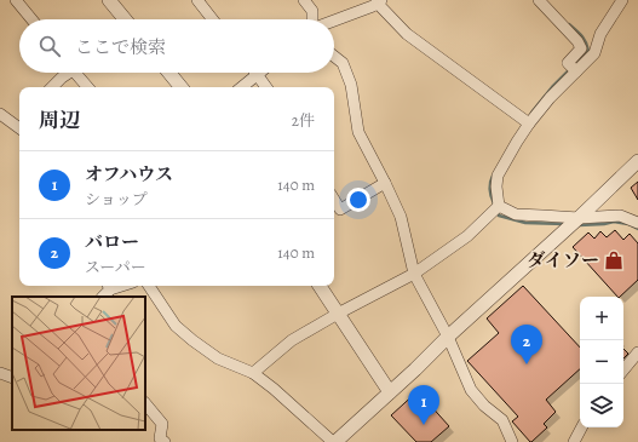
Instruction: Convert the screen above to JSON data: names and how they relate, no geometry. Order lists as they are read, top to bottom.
{
  "places": {
    "shop": ["ダイソー"]
  },
  "page": {
    "search": "ここで検索",
    "heading": ["周辺", "2件"],
    "list": [
      {
        "mark": "1",
        "name": "オフハウス",
        "note": "ショップ",
        "value": "140 m"
      },
      {
        "mark": "2",
        "name": "バロー",
        "note": "スーパー",
        "value": "140 m"
      }
    ],
    "map_buttons": ["+", "−"],
    "pins": ["2", "1"]
  }
}
